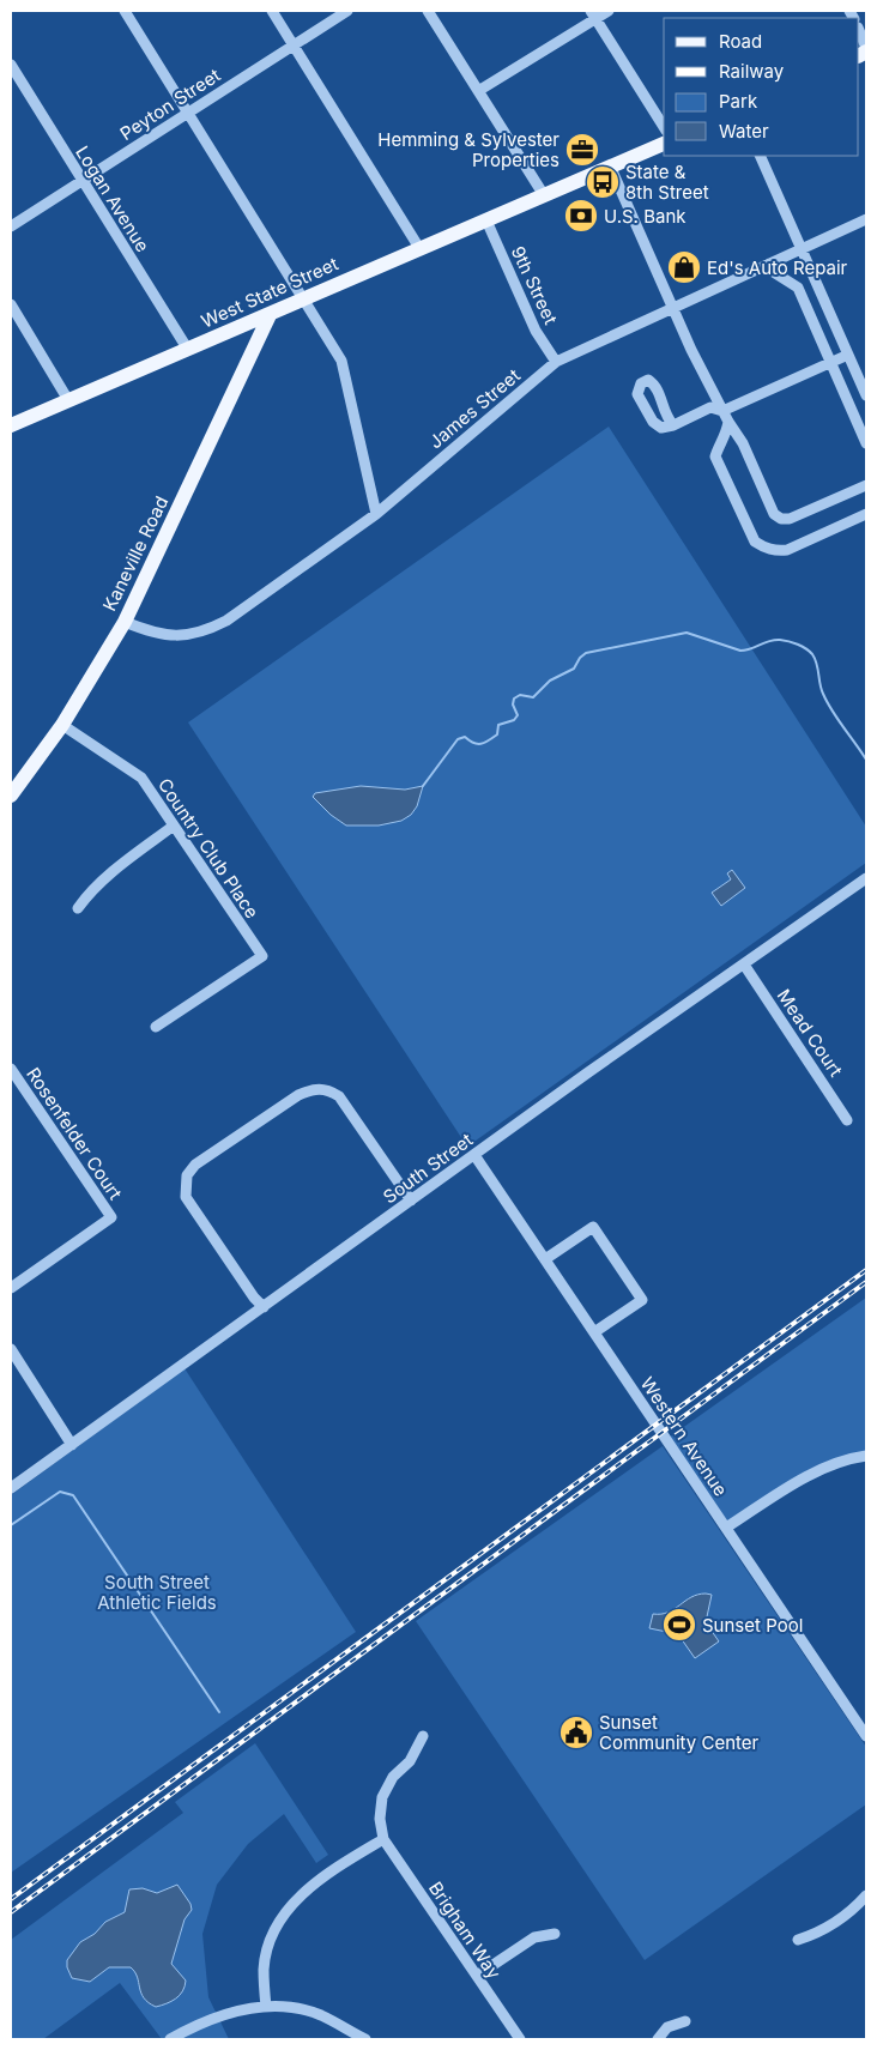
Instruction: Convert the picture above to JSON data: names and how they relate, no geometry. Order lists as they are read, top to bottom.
{
  "streets": {
    "main road": ["West State Street", "Kaneville Road"],
    "street": [
      "Peyton Street",
      "Logan Avenue",
      "9th Street",
      "James Street",
      "Country Club Place",
      "Mead Court",
      "Rosenfelder Court",
      "South Street",
      "Western Avenue",
      "Brigham Way"
    ]
  },
  "crossings": [
    ["Peyton Street", "Logan Avenue"],
    ["Logan Avenue", "West State Street"],
    ["9th Street", "West State Street"],
    ["9th Street", "James Street"],
    ["West State Street", "Kaneville Road"],
    ["James Street", "Kaneville Road"],
    ["Kaneville Road", "Country Club Place"],
    ["Mead Court", "South Street"],
    ["South Street", "Western Avenue"]
  ],
  "parks": ["South Street Athletic Fields"],
  "places": {
    "office": ["Hemming & Sylvester Properties"],
    "bus stop": ["State & 8th Street"],
    "bank": ["U.S. Bank"],
    "shop": ["Ed's Auto Repair"],
    "sports": ["Sunset Pool"],
    "public building": ["Sunset Community Center"]
  },
  "legend": [
    "Road",
    "Railway",
    "Park",
    "Water"
  ]
}
